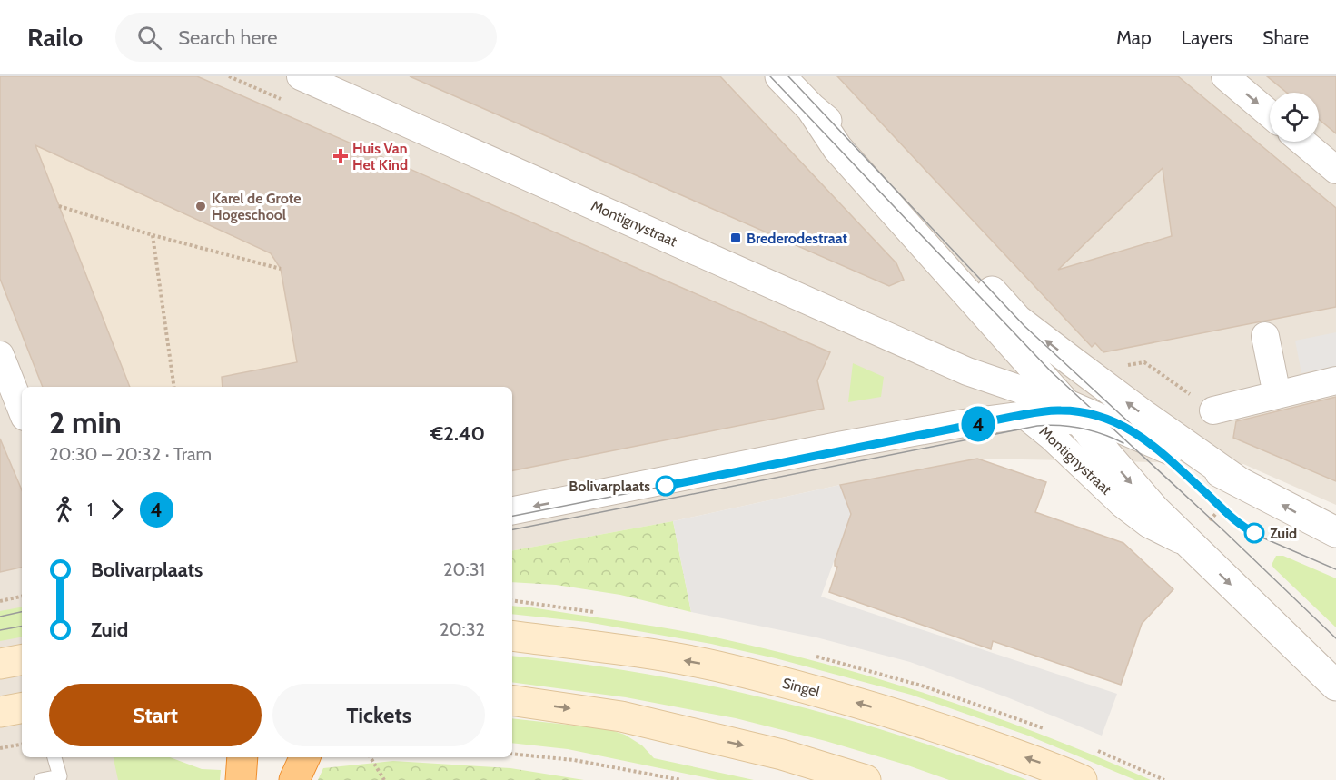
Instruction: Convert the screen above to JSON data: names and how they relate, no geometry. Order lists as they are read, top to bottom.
{
  "streets": {
    "main road": ["Singel"],
    "street": ["Montignystraat"]
  },
  "places": {
    "health": ["Huis Van Het Kind"],
    "other": ["Karel de Grote Hogeschool", "Bolivarplaats", "Zuid"],
    "transit": ["Brederodestraat"]
  },
  "lines": ["tram line 4"],
  "page": {
    "header": "Railo",
    "search": "Search here",
    "nav": ["Map", "Layers", "Share"],
    "on_map": "4",
    "heading": ["2 min", "20:30 – 20:32 · Tram", "€2.40"],
    "legs": ["1", "4"],
    "list": [
      {
        "name": "Bolivarplaats",
        "value": "20:31"
      },
      {
        "name": "Zuid",
        "value": "20:32"
      }
    ],
    "buttons": ["Start", "Tickets"]
  }
}
